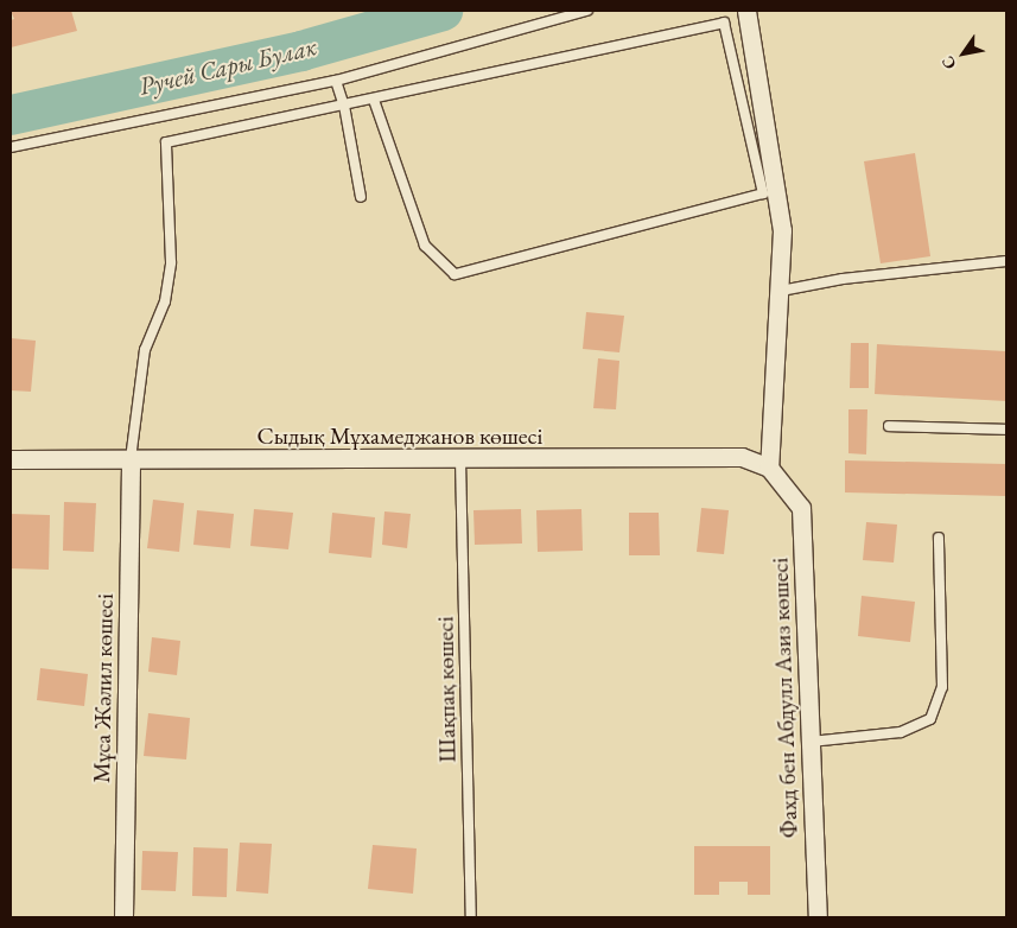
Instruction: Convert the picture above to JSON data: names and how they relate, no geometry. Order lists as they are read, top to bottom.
{
  "streets": {
    "street": ["Сыдық Мұхамеджанов көшесі", "Мұса Жәлил көшесі", "Фахд бен Абдулл Азиз көшесі"],
    "lane": ["Шақпақ көшесі"]
  },
  "crossings": [
    ["Сыдық Мұхамеджанов көшесі", "Мұса Жәлил көшесі"],
    ["Сыдық Мұхамеджанов көшесі", "Шақпақ көшесі"],
    ["Сыдық Мұхамеджанов көшесі", "Фахд бен Абдулл Азиз көшесі"]
  ],
  "water": ["Ручей Сары Булак"],
  "north": "bottom left"
}
